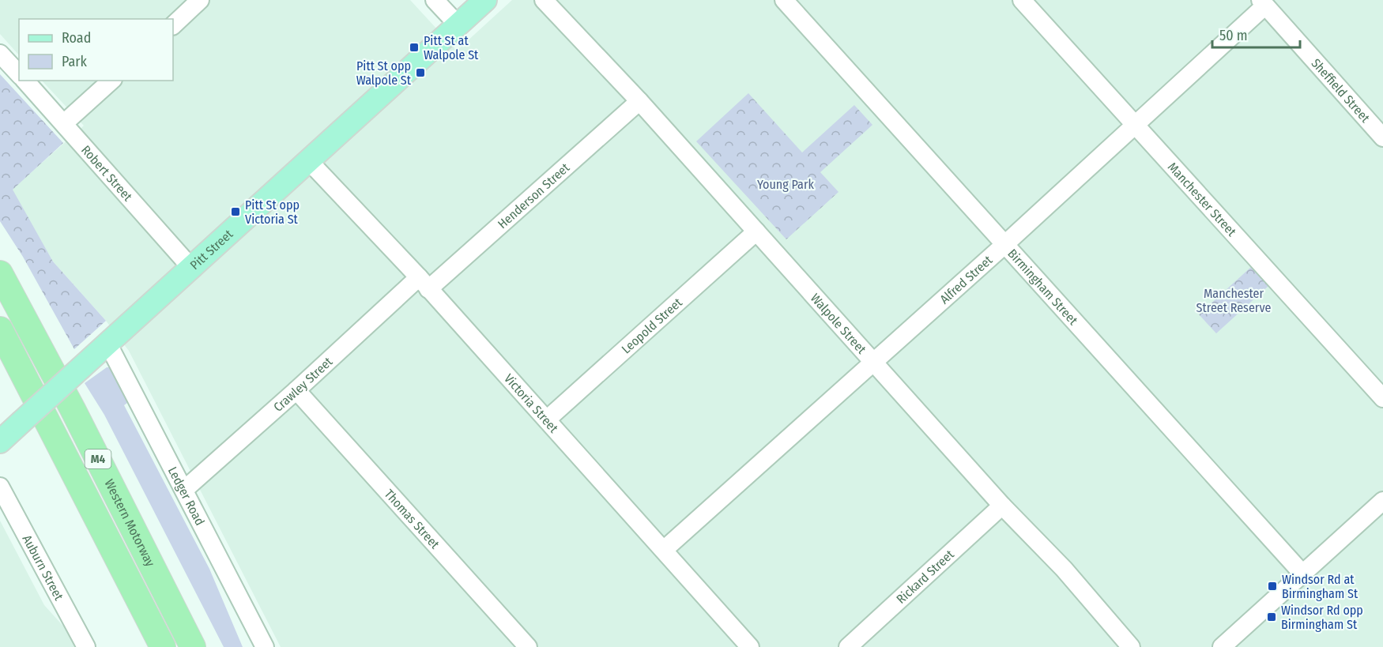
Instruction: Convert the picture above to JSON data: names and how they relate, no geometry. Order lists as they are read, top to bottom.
{
  "streets": {
    "highway": ["M4", "Western Motorway"],
    "main road": ["Pitt Street"],
    "street": [
      "Sheffield Street",
      "Robert Street",
      "Henderson Street",
      "Manchester Street",
      "Alfred Street",
      "Birmingham Street",
      "Walpole Street",
      "Leopold Street",
      "Crawley Street",
      "Victoria Street",
      "Ledger Road",
      "Thomas Street",
      "Auburn Street",
      "Rickard Street"
    ]
  },
  "crossings": [
    ["Sheffield Street", "Alfred Street"],
    ["Robert Street", "Pitt Street"],
    ["Henderson Street", "Walpole Street"],
    ["Henderson Street", "Crawley Street"],
    ["Henderson Street", "Victoria Street"],
    ["Manchester Street", "Alfred Street"],
    ["Pitt Street", "Victoria Street"],
    ["Pitt Street", "Ledger Road"],
    ["Alfred Street", "Birmingham Street"],
    ["Alfred Street", "Walpole Street"],
    ["Alfred Street", "Victoria Street"],
    ["Walpole Street", "Leopold Street"],
    ["Walpole Street", "Rickard Street"],
    ["Leopold Street", "Victoria Street"],
    ["Crawley Street", "Victoria Street"],
    ["Crawley Street", "Ledger Road"],
    ["Crawley Street", "Thomas Street"]
  ],
  "parks": ["Young Park", "Manchester Street Reserve"],
  "places": {
    "transit": [
      "Pitt St at Walpole St",
      "Pitt St opp Walpole St",
      "Pitt St opp Victoria St",
      "Windsor Rd at Birmingham St",
      "Windsor Rd opp Birmingham St"
    ]
  },
  "legend": ["Road", "Park"],
  "scale_bar": "50 m"
}
